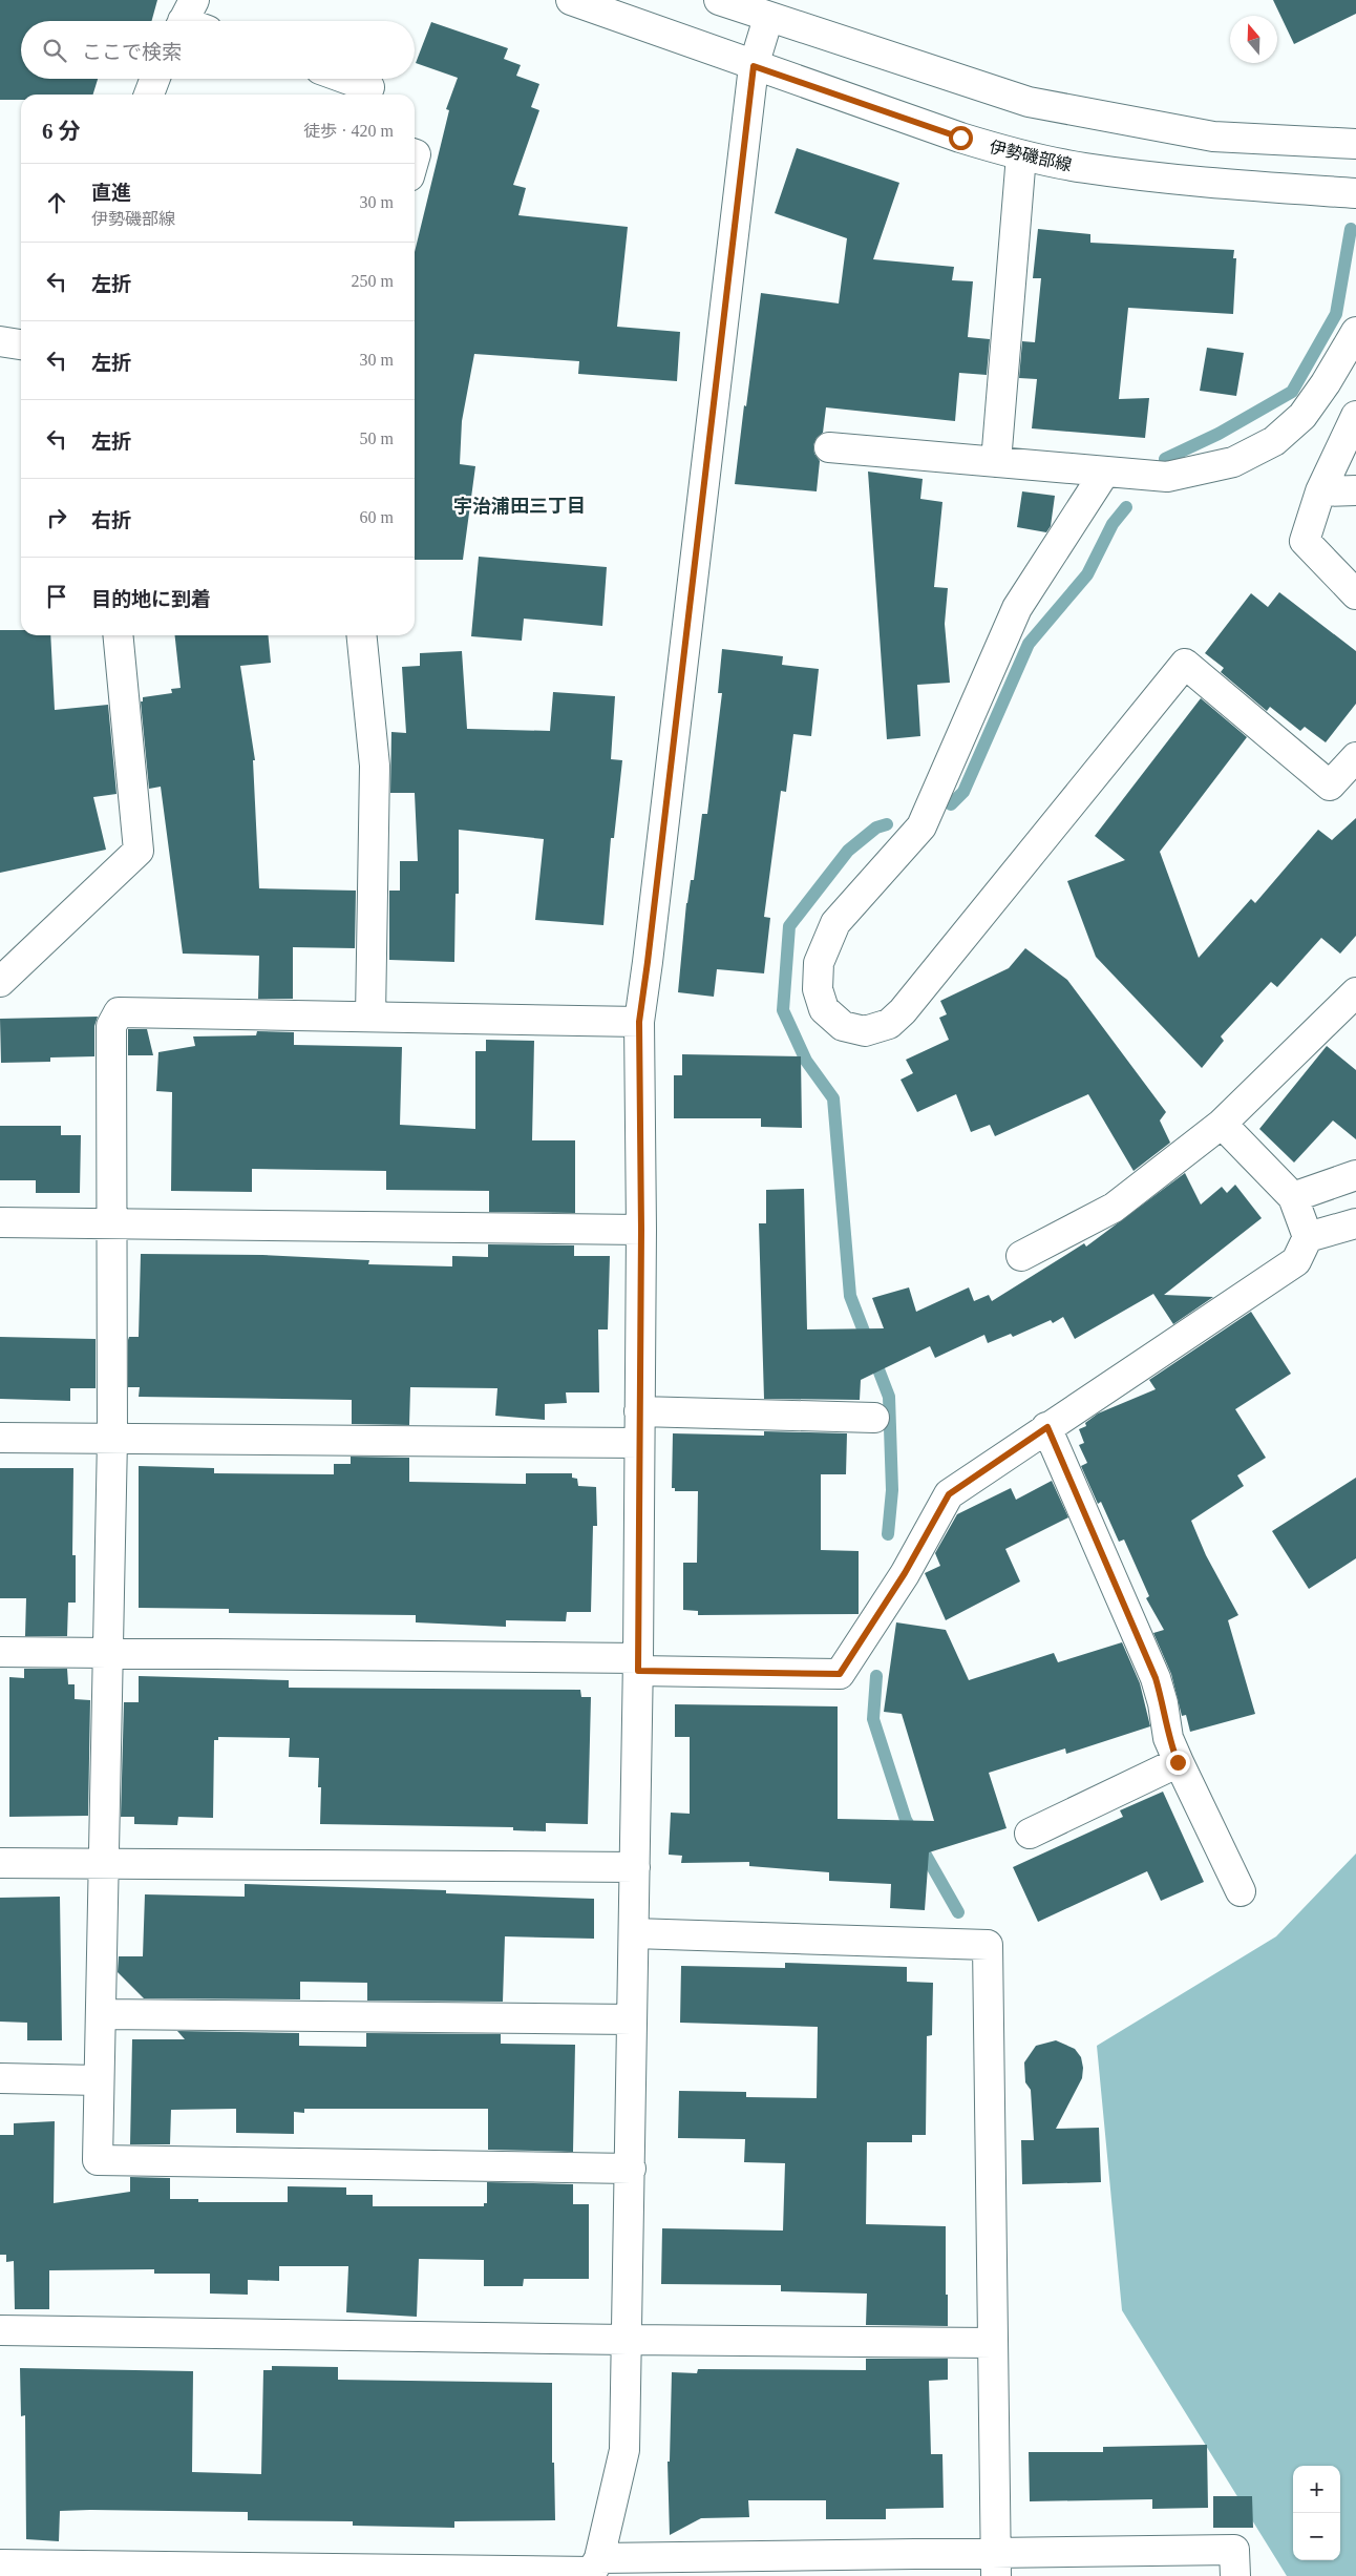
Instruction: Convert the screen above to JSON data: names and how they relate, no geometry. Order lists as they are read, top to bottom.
{
  "streets": {
    "street": ["伊勢磯部線"]
  },
  "districts": ["宇治浦田三丁目"],
  "north": "top",
  "page": {
    "search": "ここで検索",
    "heading": ["6 分", "徒歩 · 420 m"],
    "list": [
      ["直進", "伊勢磯部線", "30 m"],
      ["左折", "250 m"],
      ["左折", "30 m"],
      ["左折", "50 m"],
      ["右折", "60 m"],
      "目的地に到着"
    ],
    "map_buttons": ["+", "−"]
  }
}
